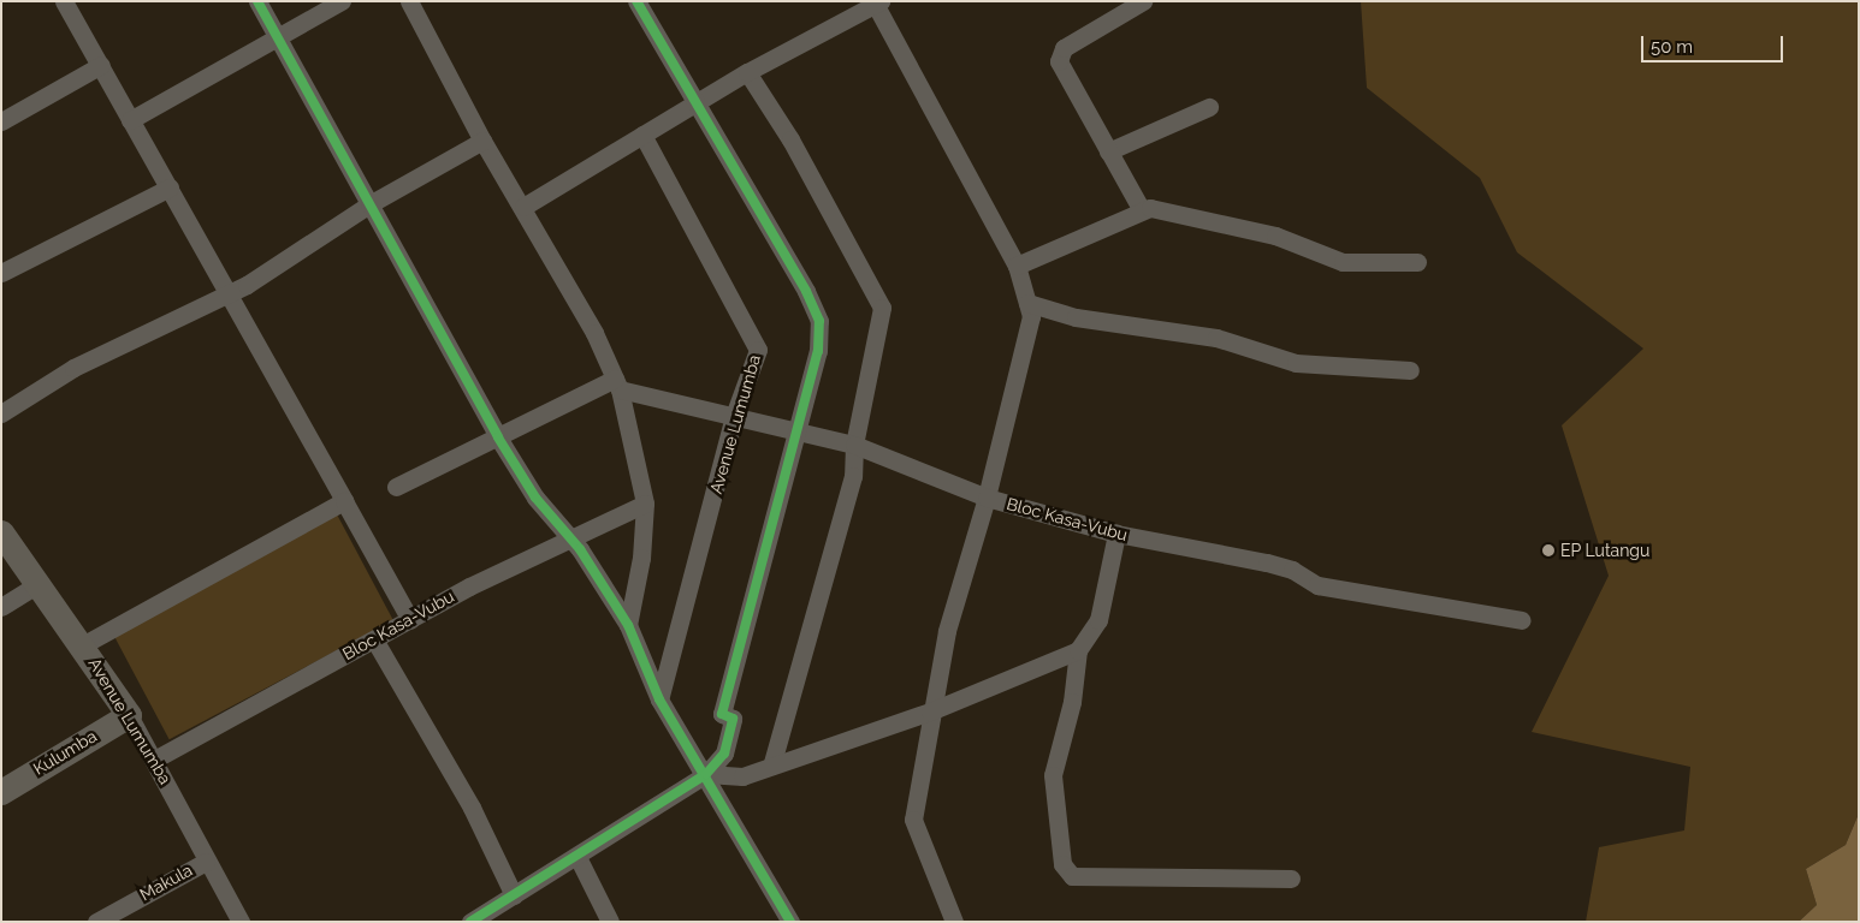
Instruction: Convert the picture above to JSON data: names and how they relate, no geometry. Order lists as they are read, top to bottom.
{
  "streets": {
    "street": [
      "Avenue Lumumba",
      "Bloc Kasa-Vubu",
      "Kulumba",
      "Makula"
    ]
  },
  "crossings": [
    ["Avenue Lumumba", "Bloc Kasa-Vubu"],
    ["Avenue Lumumba", "Kulumba"],
    ["Avenue Lumumba", "Makula"]
  ],
  "places": ["EP Lutangu"],
  "scale_bar": "50 m"
}
